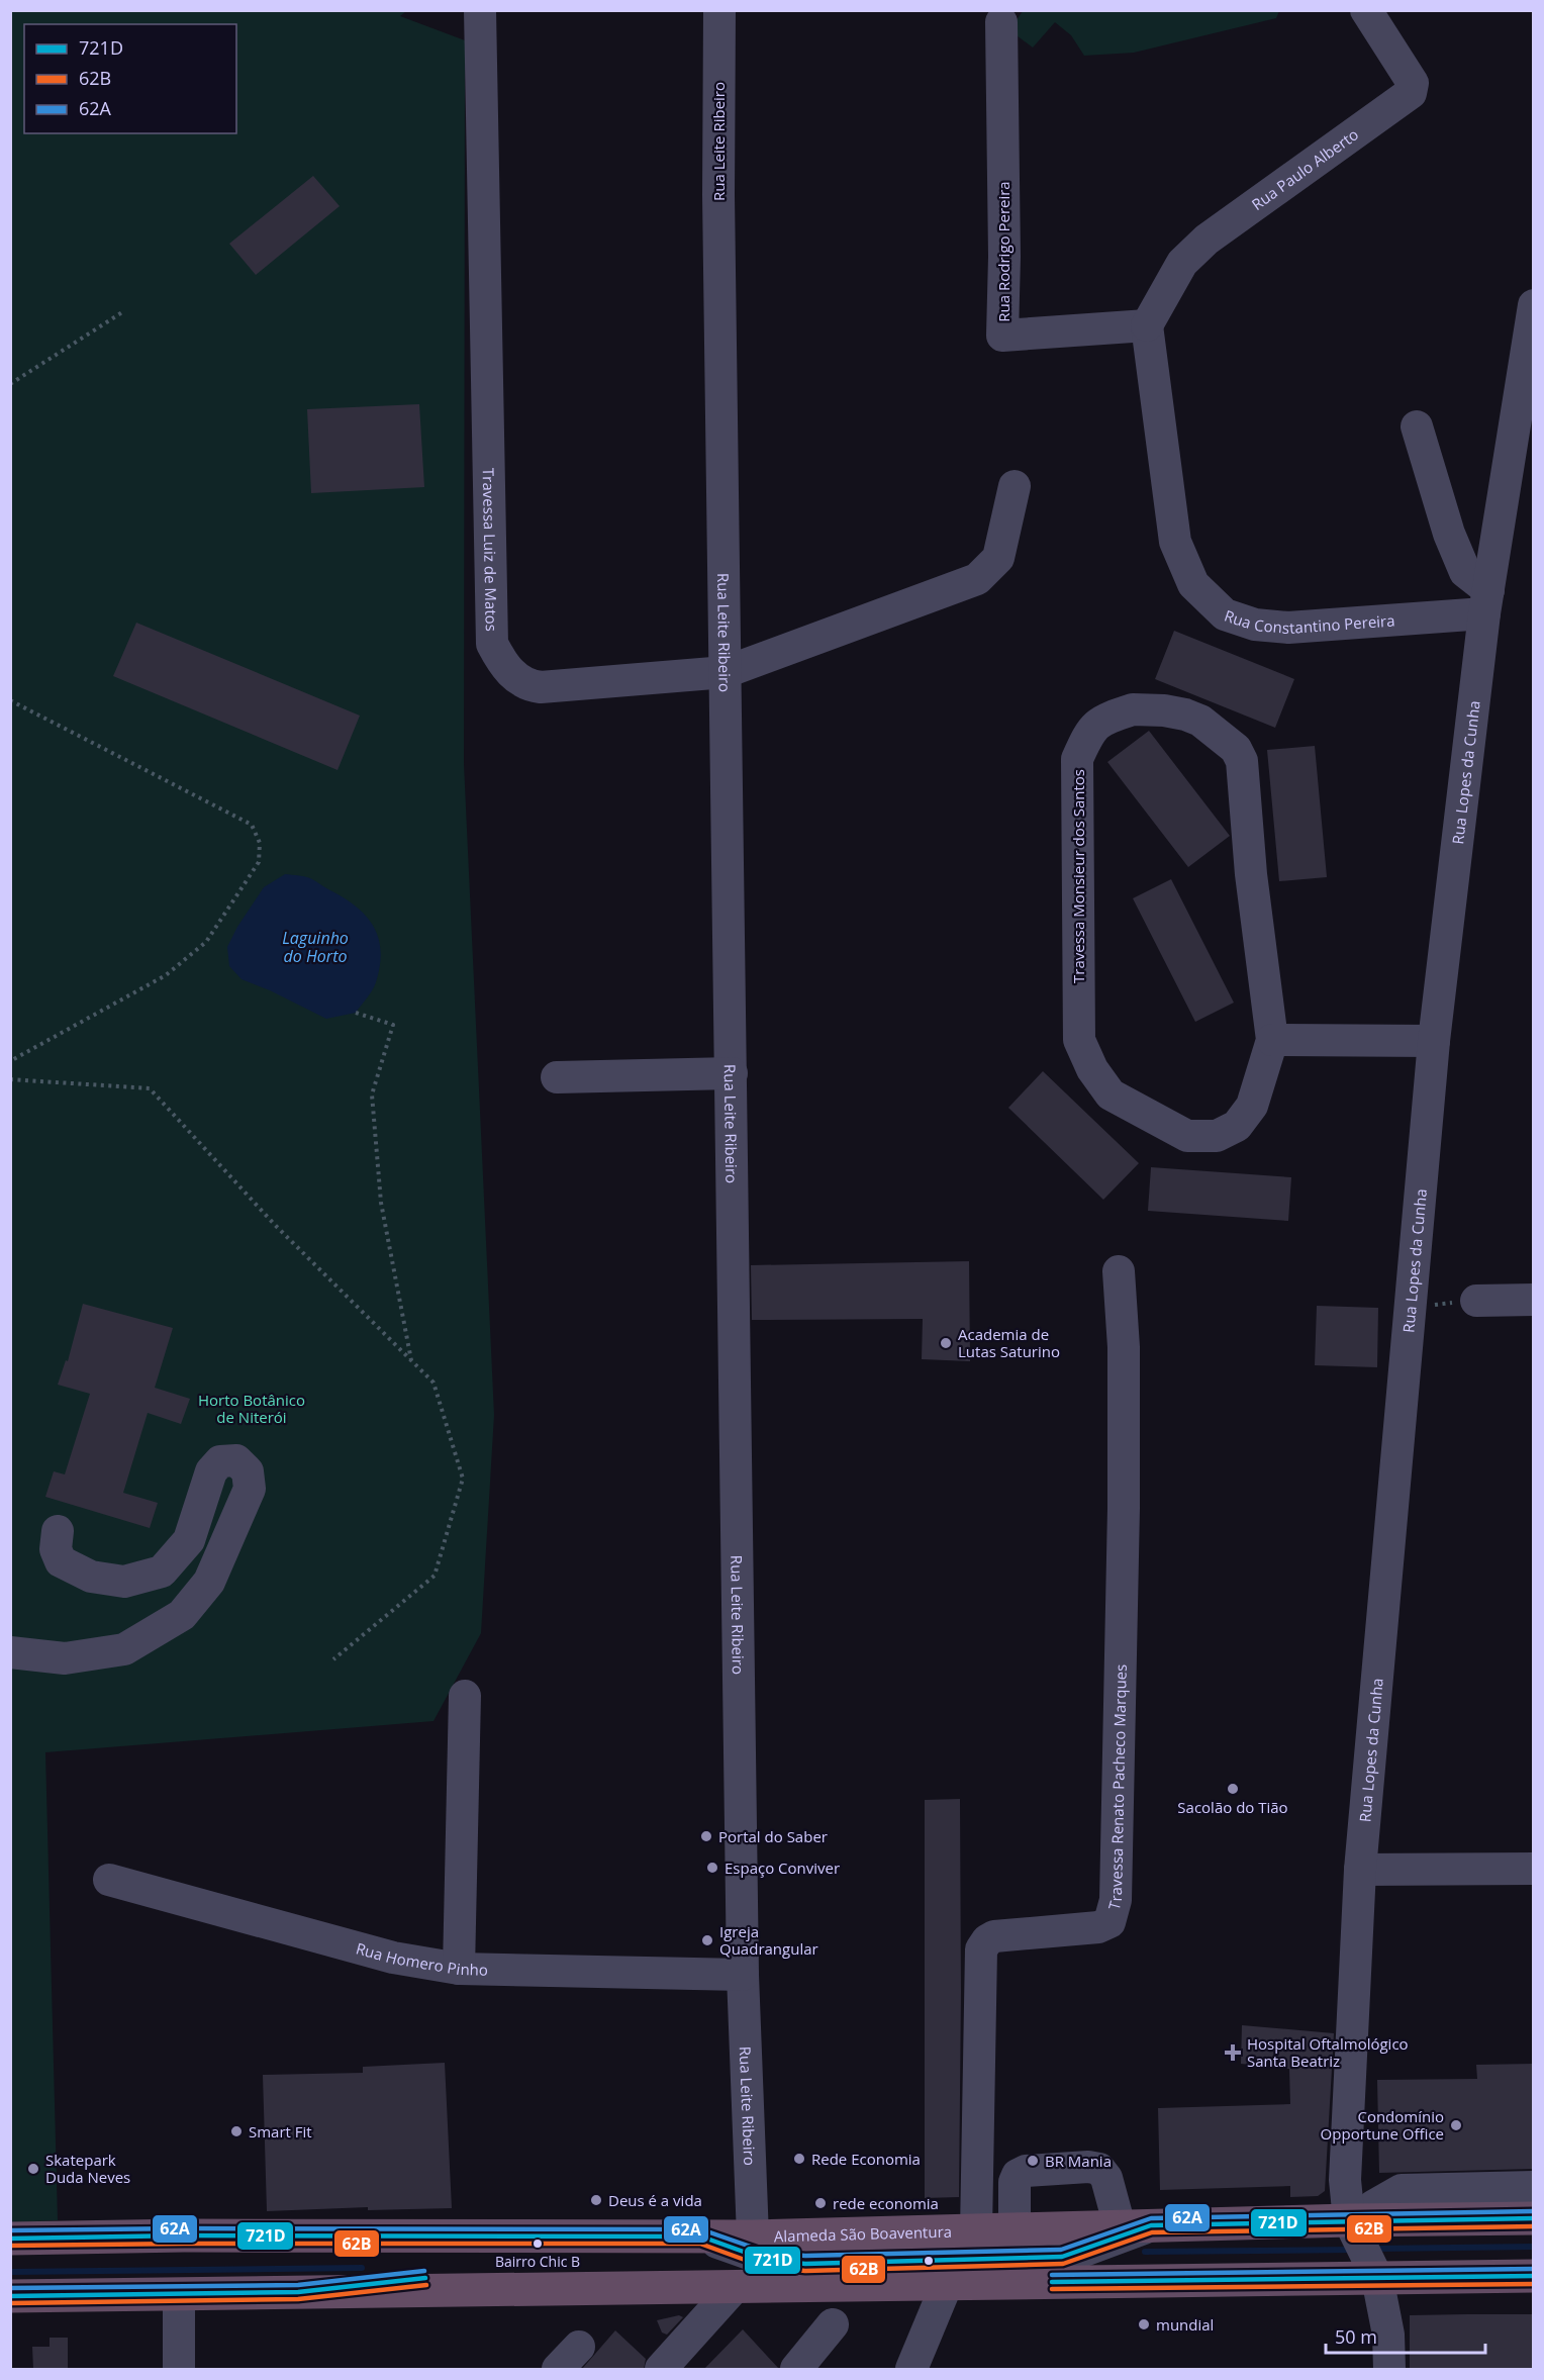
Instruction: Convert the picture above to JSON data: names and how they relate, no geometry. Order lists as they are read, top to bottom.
{
  "streets": {
    "highway": ["Alameda São Boaventura"],
    "street": [
      "Rua Leite Ribeiro",
      "Rua Paulo Alberto",
      "Rua Rodrigo Pereira",
      "Travessa Luiz de Matos",
      "Rua Constantino Pereira",
      "Rua Lopes da Cunha",
      "Travessa Monsieur dos Santos",
      "Travessa Renato Pacheco Marques",
      "Rua Homero Pinho"
    ]
  },
  "crossings": [
    ["Rua Leite Ribeiro", "Travessa Luiz de Matos"],
    ["Rua Leite Ribeiro", "Rua Homero Pinho"],
    ["Rua Leite Ribeiro", "Alameda São Boaventura"],
    ["Rua Paulo Alberto", "Rua Rodrigo Pereira"],
    ["Rua Paulo Alberto", "Rua Constantino Pereira"],
    ["Rua Rodrigo Pereira", "Rua Constantino Pereira"],
    ["Rua Constantino Pereira", "Rua Lopes da Cunha"],
    ["Rua Lopes da Cunha", "Alameda São Boaventura"],
    ["Travessa Renato Pacheco Marques", "Alameda São Boaventura"]
  ],
  "water": ["Laguinho do Horto"],
  "parks": ["Horto Botânico de Niterói"],
  "places": {
    "other": [
      "Academia de Lutas Saturino",
      "Sacolão do Tião",
      "Portal do Saber",
      "Espaço Conviver",
      "Igreja Quadrangular",
      "Condomínio Opportune Office",
      "Smart Fit",
      "Rede Economia",
      "BR Mania",
      "Skatepark Duda Neves",
      "Deus é a vida",
      "rede economia",
      "Bairro Chic B",
      "mundial"
    ],
    "health": ["Hospital Oftalmológico Santa Beatriz"]
  },
  "lines": ["transit line 62A", "transit line 721D", "transit line 62B"],
  "legend": ["721D", "62B", "62A"],
  "scale_bar": "50 m"
}
